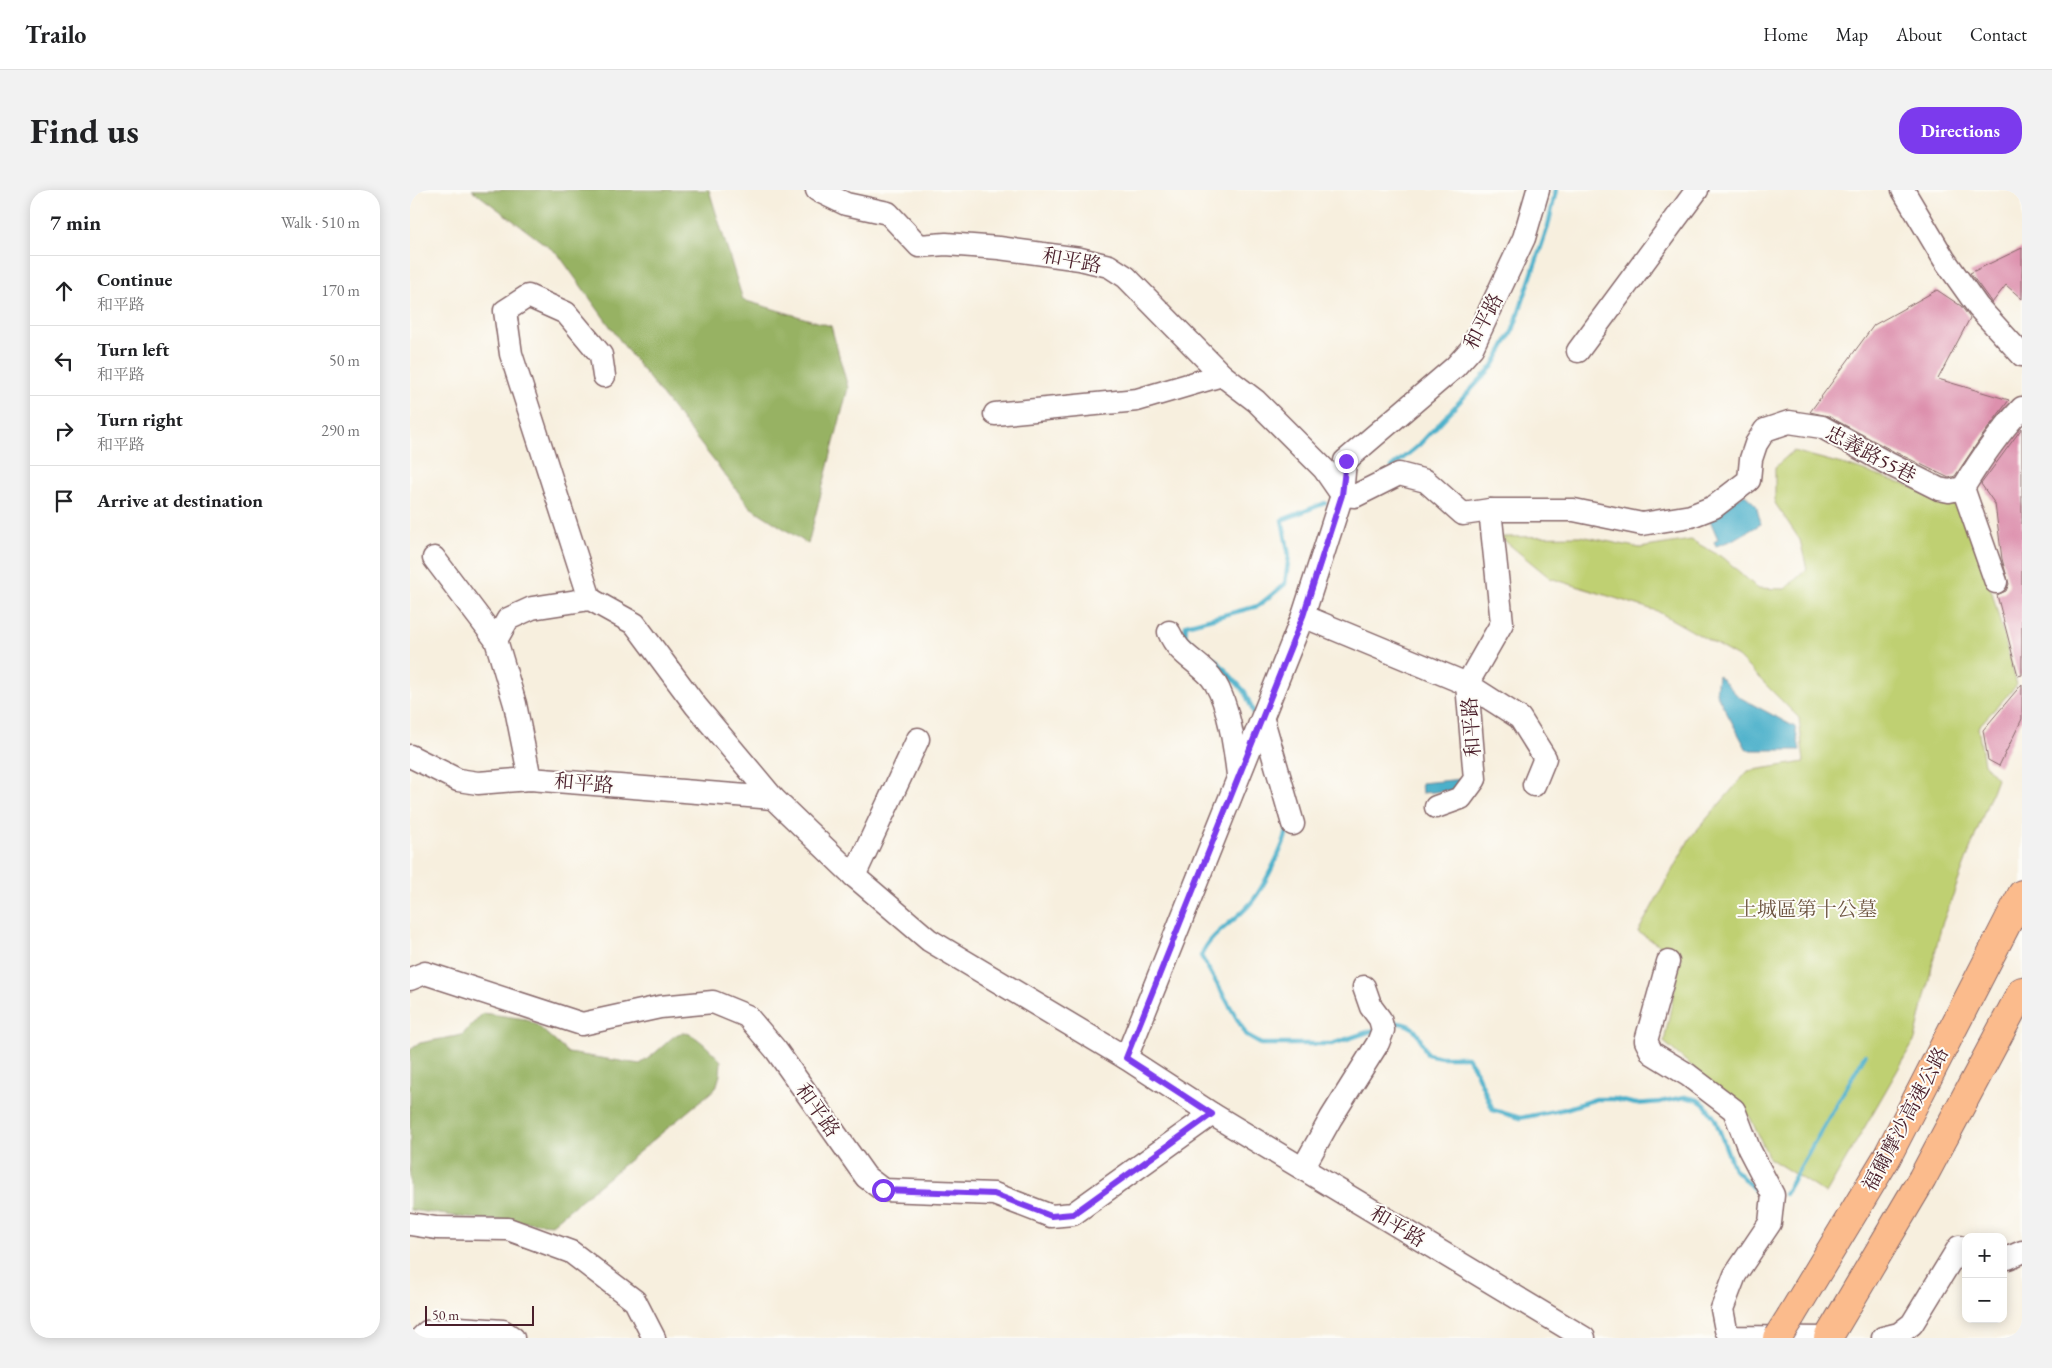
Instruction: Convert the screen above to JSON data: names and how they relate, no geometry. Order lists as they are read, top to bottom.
{
  "streets": {
    "highway": ["福爾摩沙高速公路"],
    "street": ["和平路", "忠義路55巷"]
  },
  "parks": ["土城區第十公墓"],
  "scale_bar": "50 m",
  "page": {
    "header": "Trailo",
    "nav": [
      "Home",
      "Map",
      "About",
      "Contact"
    ],
    "buttons": "Directions",
    "title": "Find us",
    "heading": ["7 min", "Walk · 510 m"],
    "list": [
      ["Continue", "和平路", "170 m"],
      ["Turn left", "和平路", "50 m"],
      ["Turn right", "和平路", "290 m"],
      "Arrive at destination"
    ],
    "map_buttons": ["+", "−"],
    "scale": "50 m"
  }
}
